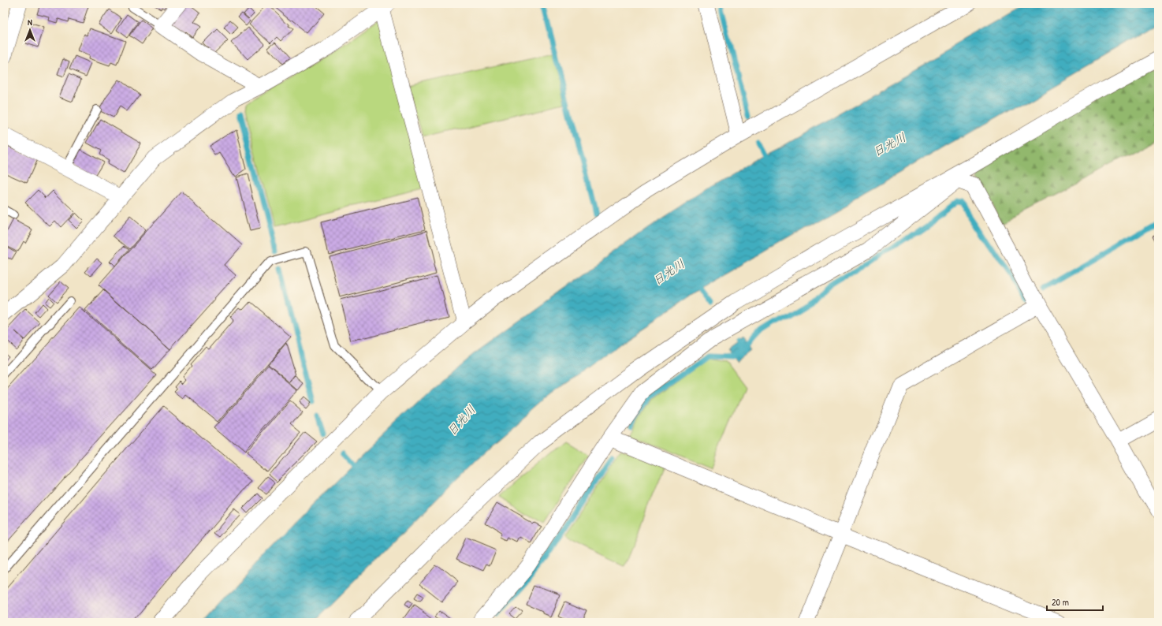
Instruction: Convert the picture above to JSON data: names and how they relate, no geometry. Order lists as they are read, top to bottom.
{
  "water": ["日光川"],
  "scale_bar": "20 m",
  "north": "top"
}
